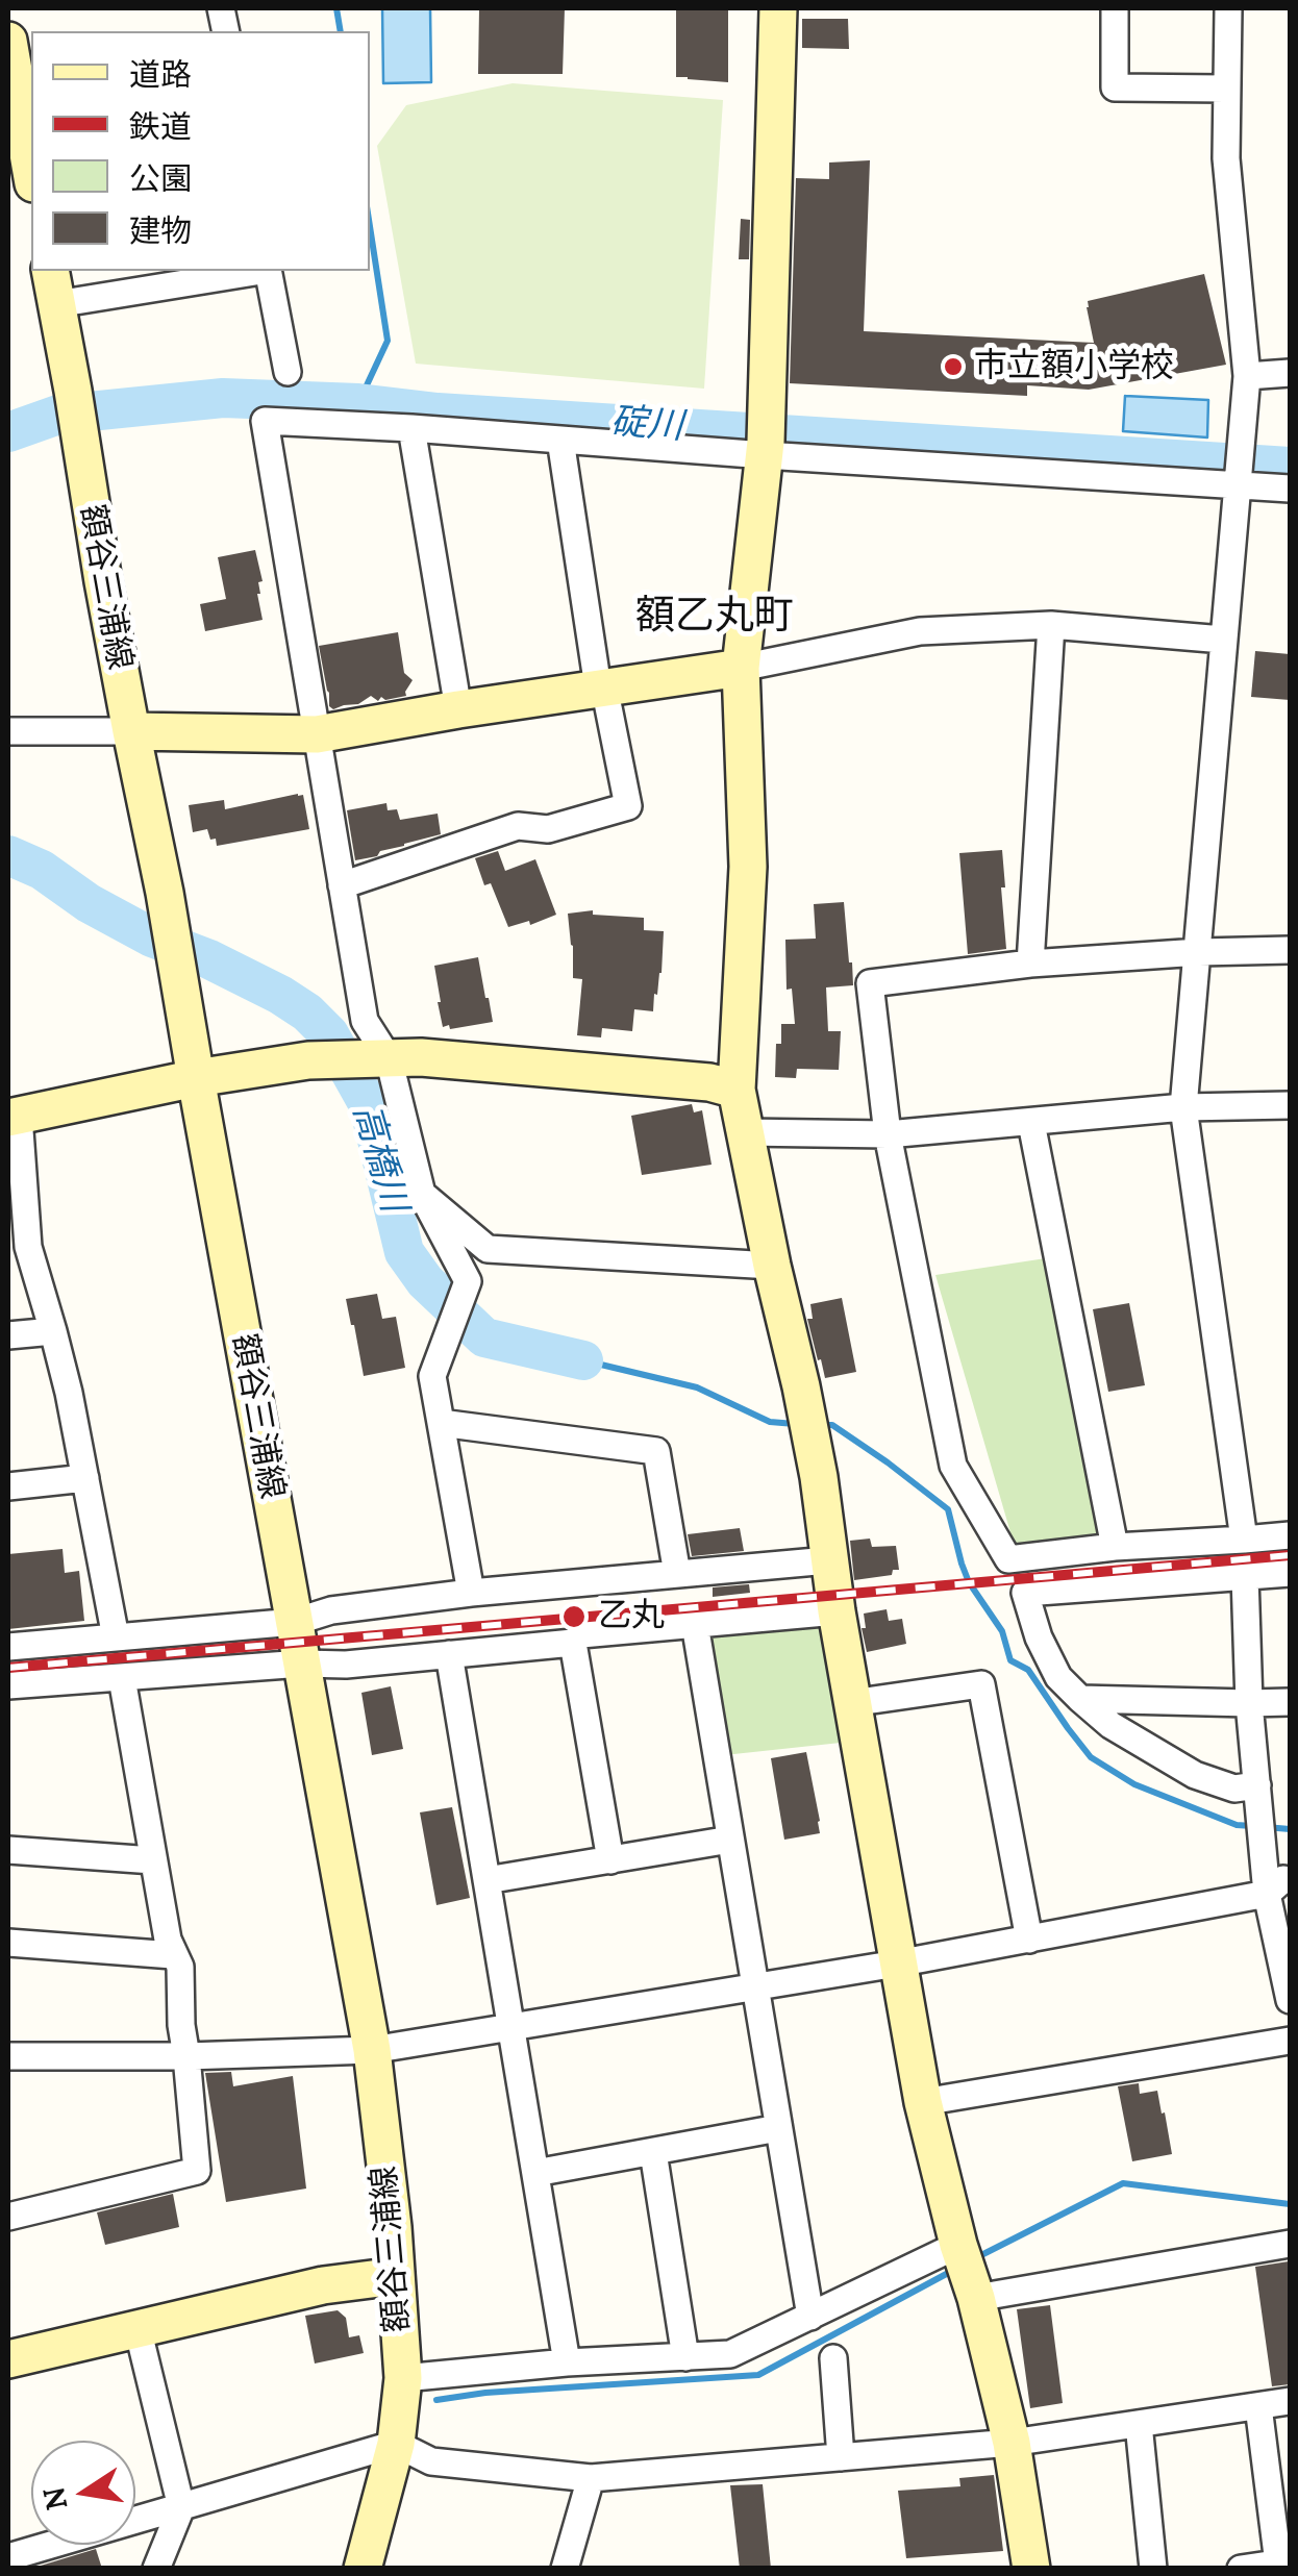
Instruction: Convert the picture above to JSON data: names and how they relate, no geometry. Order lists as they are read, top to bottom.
{
  "streets": {
    "street": ["額谷三浦線"]
  },
  "districts": ["額乙丸町"],
  "water": ["碇川", "高橋川"],
  "places": ["市立額小学校", "乙丸"],
  "legend": [
    "道路",
    "鉄道",
    "公園",
    "建物"
  ],
  "north": "left"
}
